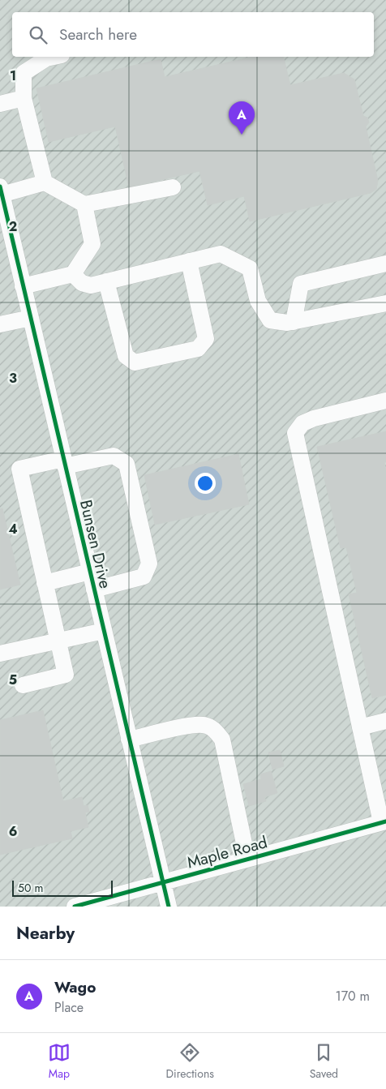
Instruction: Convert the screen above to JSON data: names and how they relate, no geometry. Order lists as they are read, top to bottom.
{
  "streets": {
    "street": ["Bunsen Drive", "Maple Road"]
  },
  "crossings": [
    ["Bunsen Drive", "Maple Road"]
  ],
  "scale_bar": "50 m",
  "page": {
    "search": "Search here",
    "pins": "A",
    "scale": "50 m",
    "heading": "Nearby",
    "list": [
      {
        "mark": "A",
        "name": "Wago",
        "note": "Place",
        "value": "170 m"
      }
    ],
    "nav": ["Map", "Directions", "Saved"]
  },
  "grid": {
    "rows": [
      "1",
      "2",
      "3",
      "4",
      "5",
      "6"
    ]
  }
}
